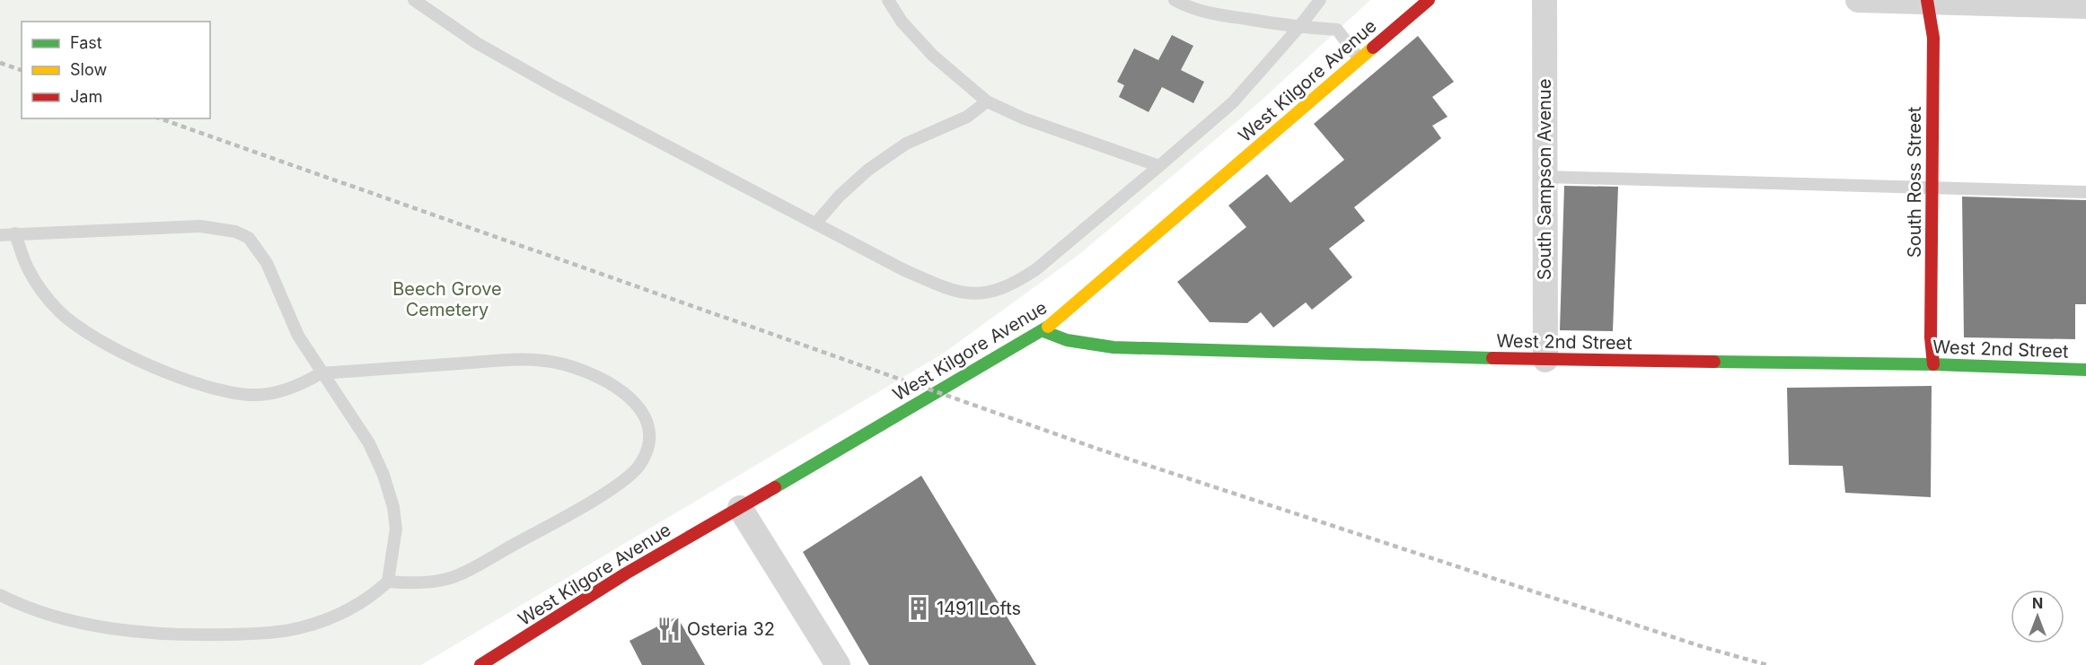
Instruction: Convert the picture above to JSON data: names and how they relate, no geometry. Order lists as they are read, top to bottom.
{
  "streets": {
    "street": [
      "West Kilgore Avenue",
      "South Sampson Avenue",
      "South Ross Street",
      "West 2nd Street"
    ]
  },
  "crossings": [
    ["West Kilgore Avenue", "West 2nd Street"],
    ["South Sampson Avenue", "West 2nd Street"],
    ["South Ross Street", "West 2nd Street"]
  ],
  "parks": ["Beech Grove Cemetery"],
  "places": {
    "building": ["1491 Lofts"],
    "restaurant": ["Osteria 32"]
  },
  "legend": ["Fast", "Slow", "Jam"],
  "north": "top"
}
